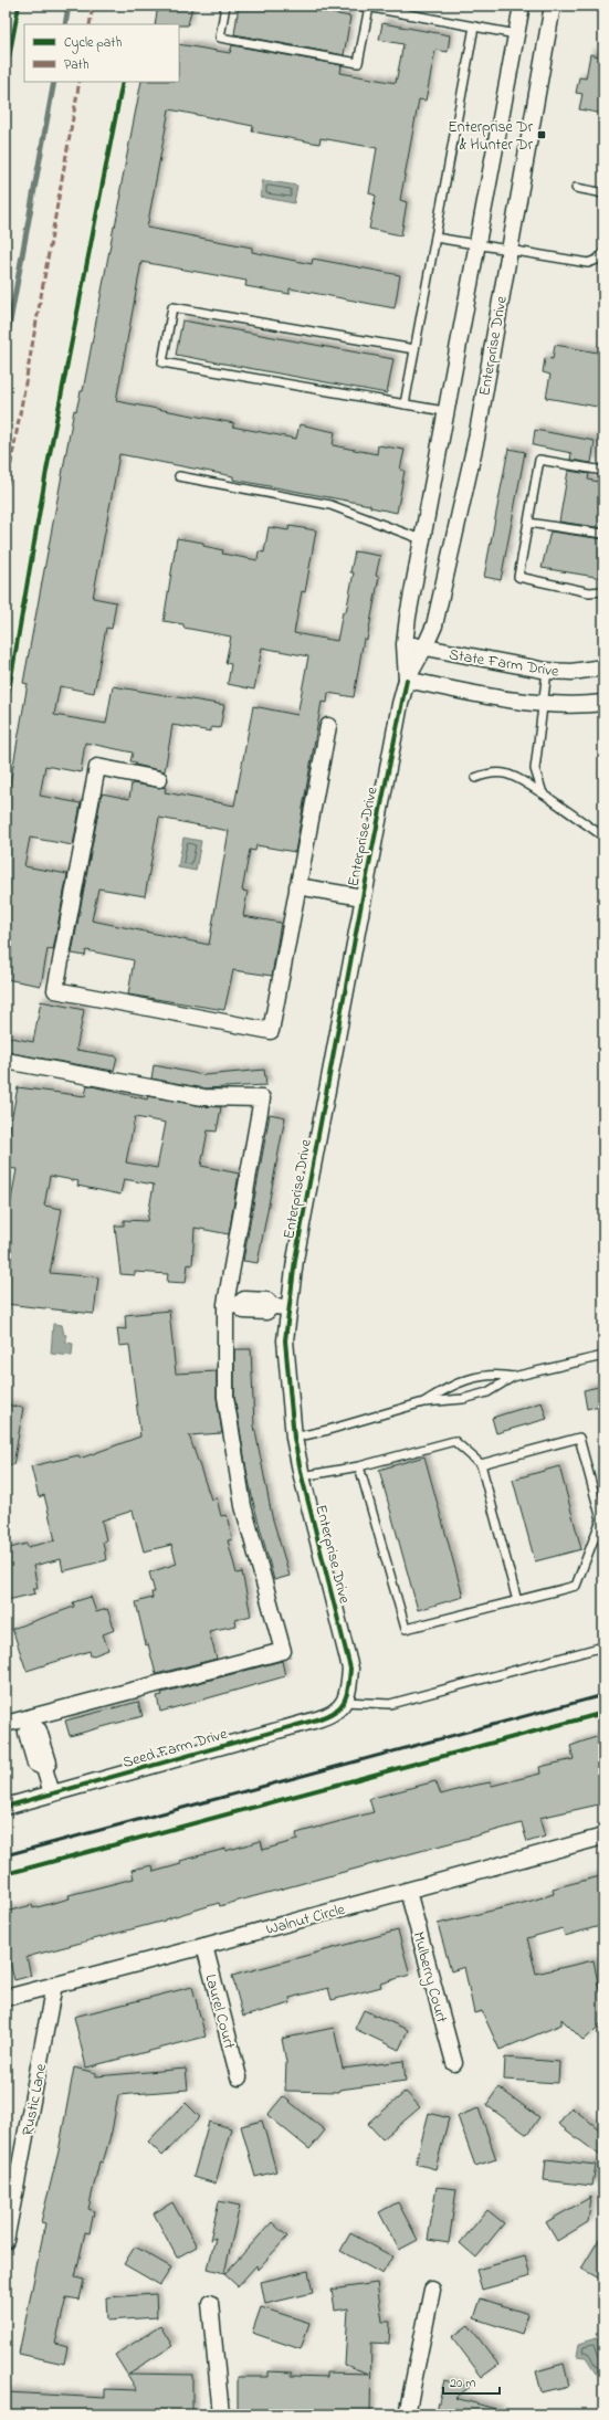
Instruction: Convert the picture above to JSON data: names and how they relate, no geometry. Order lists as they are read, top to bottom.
{
  "streets": {
    "street": [
      "Enterprise Drive",
      "State Farm Drive",
      "Seed Farm Drive",
      "Walnut Circle",
      "Mulberry Court",
      "Laurel Court",
      "Rustic Lane"
    ]
  },
  "crossings": [
    ["Enterprise Drive", "State Farm Drive"],
    ["Enterprise Drive", "Seed Farm Drive"],
    ["Walnut Circle", "Mulberry Court"],
    ["Walnut Circle", "Laurel Court"],
    ["Walnut Circle", "Rustic Lane"]
  ],
  "places": {
    "transit": ["Enterprise Dr & Hunter Dr"]
  },
  "legend": ["Cycle path", "Path"],
  "scale_bar": "20 m"
}
